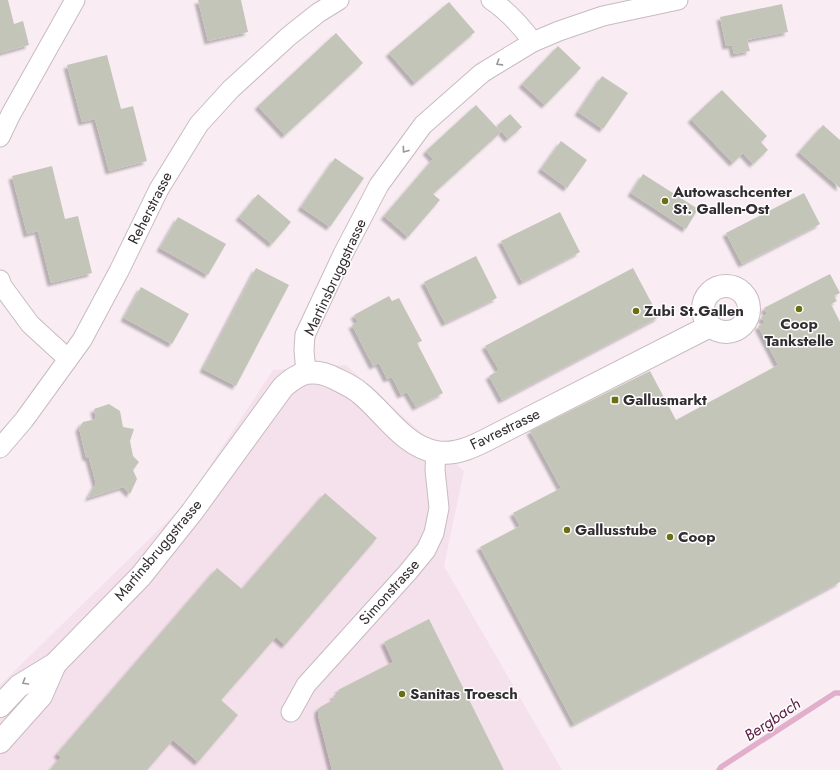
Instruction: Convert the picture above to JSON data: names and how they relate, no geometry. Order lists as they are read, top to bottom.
{
  "streets": {
    "street": [
      "Reherstrasse",
      "Martinsbruggstrasse",
      "Favrestrasse",
      "Simonstrasse"
    ]
  },
  "crossings": [
    ["Martinsbruggstrasse", "Favrestrasse"],
    ["Favrestrasse", "Simonstrasse"]
  ],
  "one_way": ["Martinsbruggstrasse"],
  "water": ["Bergbach"],
  "places": {
    "other": [
      "Autowaschcenter St. Gallen-Ost",
      "Coop Tankstelle",
      "Zubi St.Gallen",
      "Gallusstube",
      "Coop",
      "Sanitas Troesch"
    ],
    "transit": ["Gallusmarkt"]
  }
}
